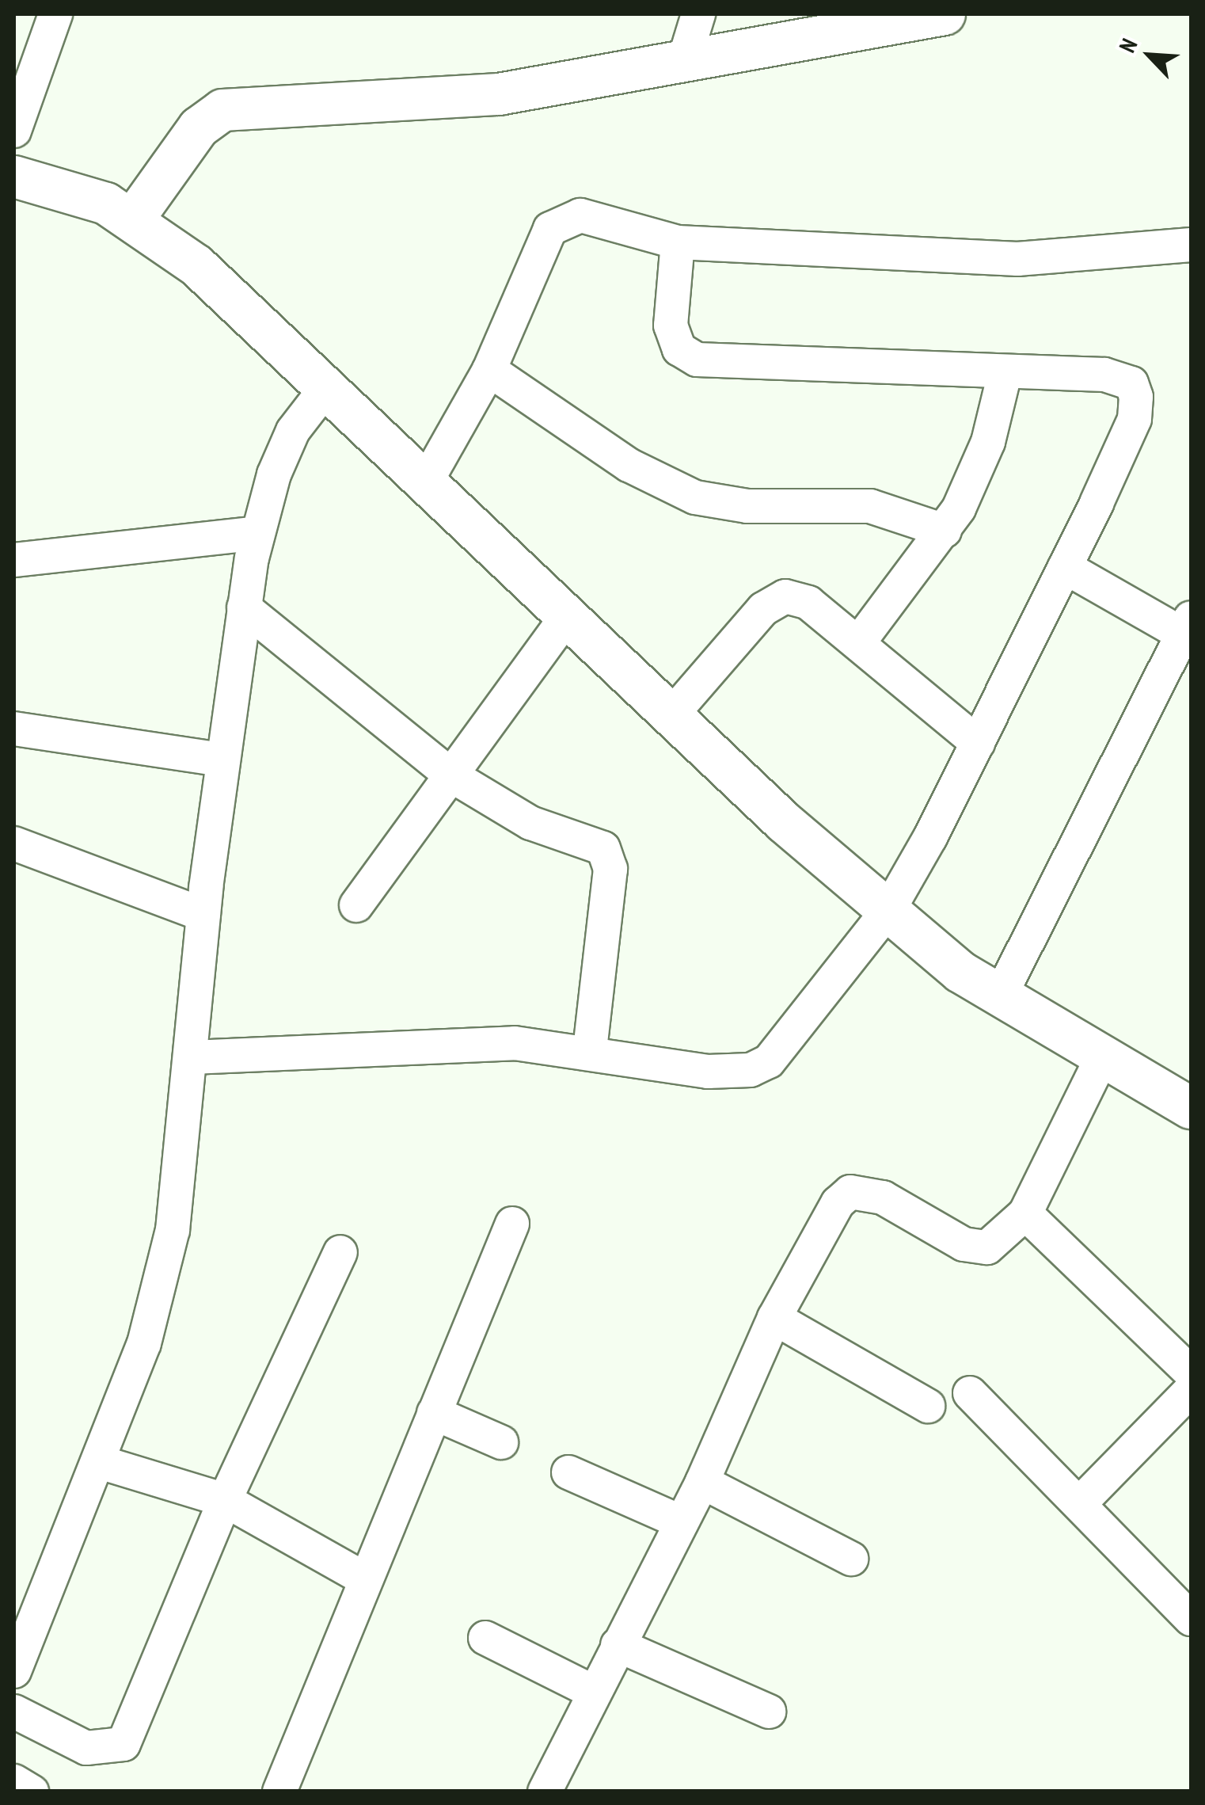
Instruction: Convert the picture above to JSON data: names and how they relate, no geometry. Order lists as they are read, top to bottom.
{
  "north": "top left"
}
